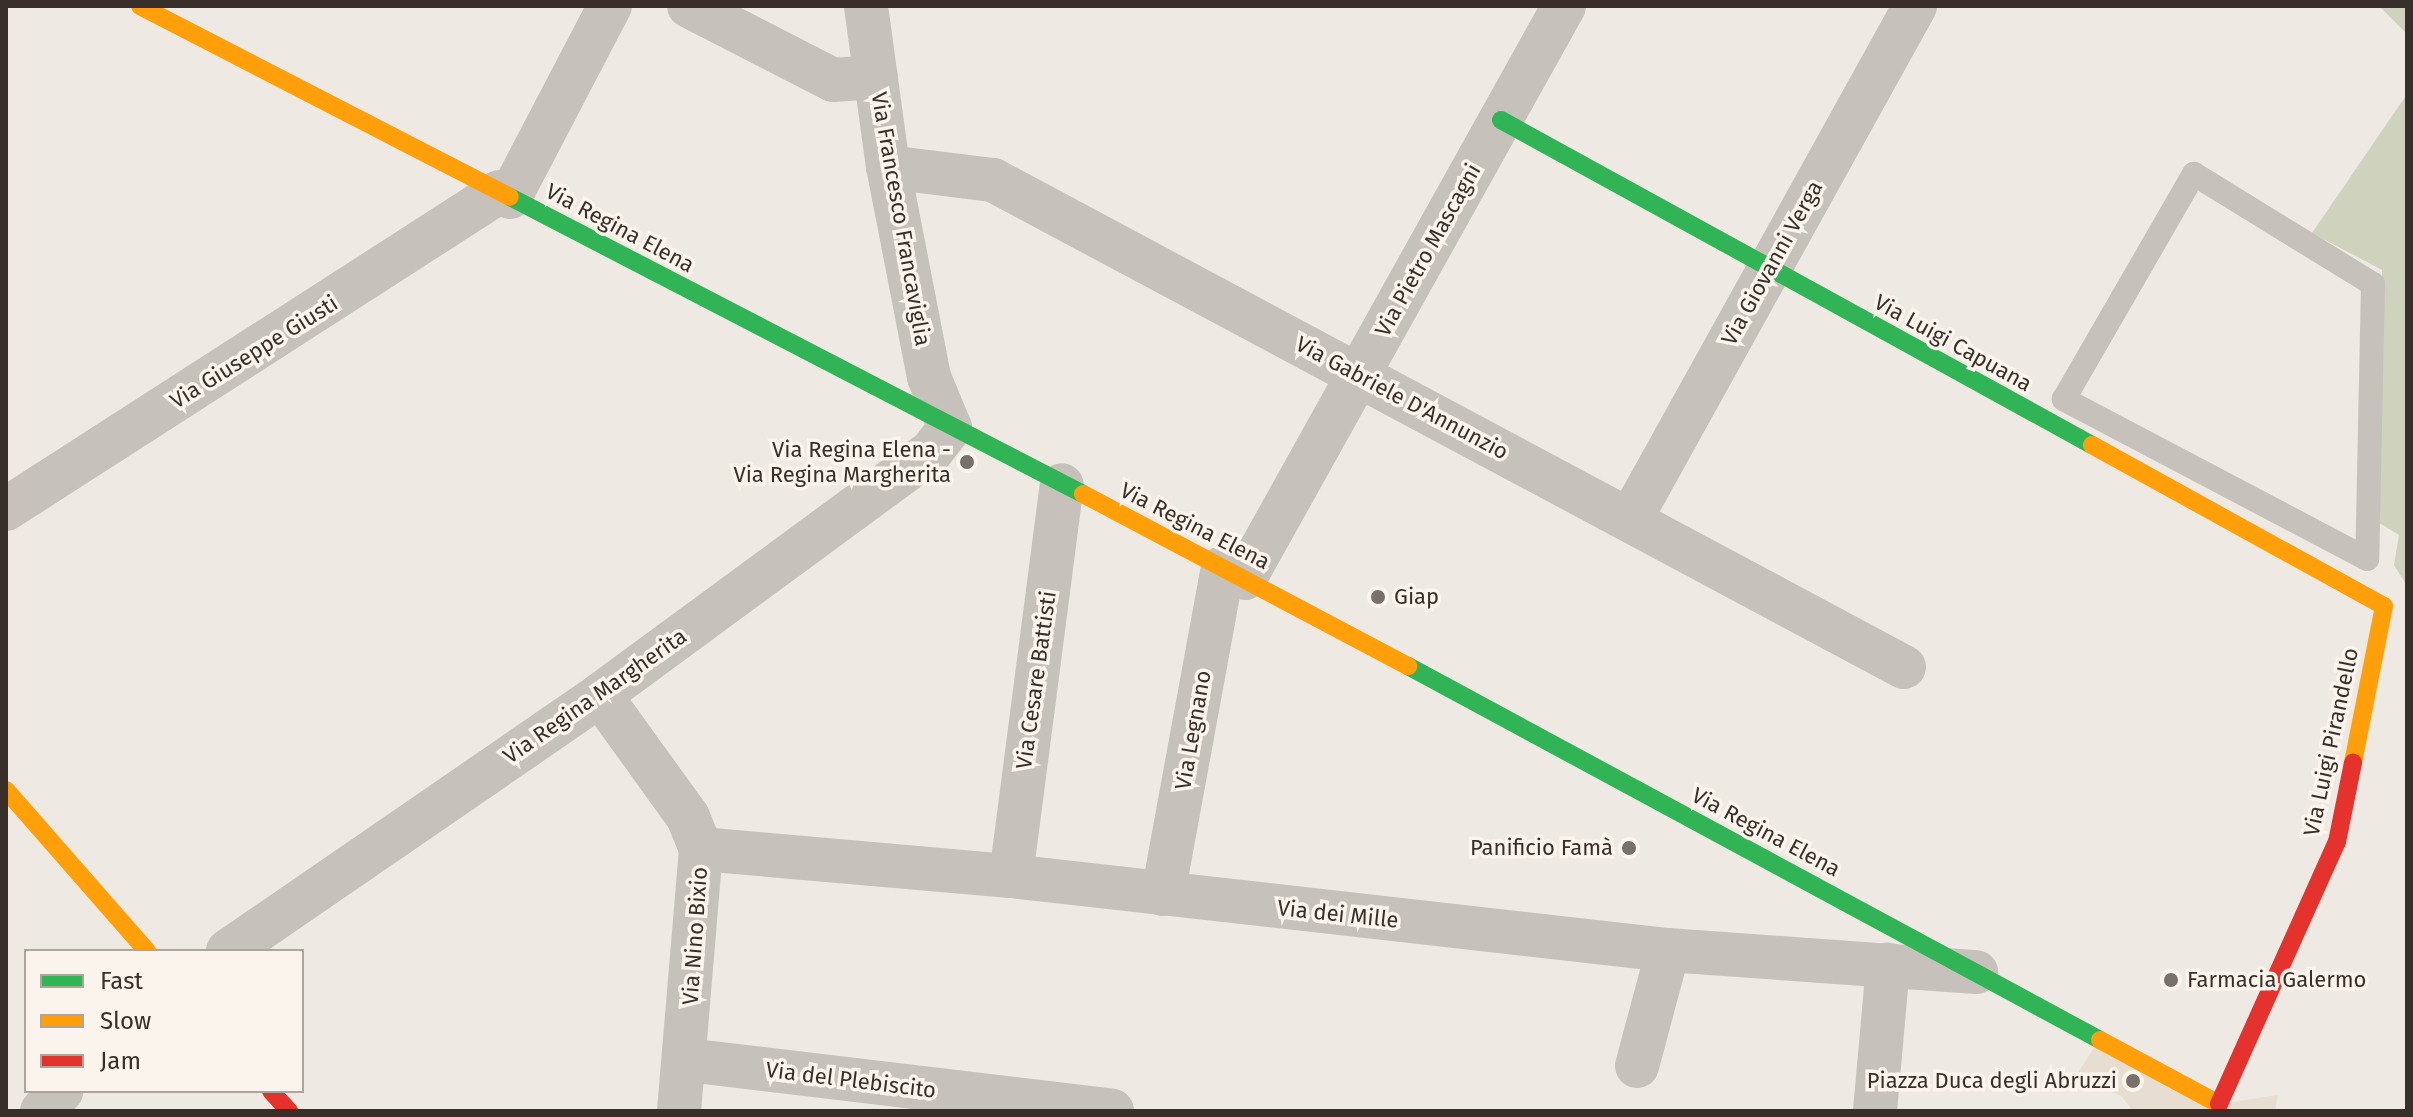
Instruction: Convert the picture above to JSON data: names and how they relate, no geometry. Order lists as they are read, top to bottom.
{
  "streets": {
    "street": [
      "Via Francesco Francaviglia",
      "Via Regina Elena",
      "Via Pietro Mascagni",
      "Via Giovanni Verga",
      "Via Luigi Capuana",
      "Via Giuseppe Giusti",
      "Via Gabriele D'Annunzio",
      "Via Cesare Battisti",
      "Via Regina Margherita",
      "Via Legnano",
      "Via Luigi Pirandello",
      "Via dei Mille",
      "Via Nino Bixio",
      "Via del Plebiscito"
    ]
  },
  "crossings": [
    ["Via Francesco Francaviglia", "Via Regina Elena"],
    ["Via Francesco Francaviglia", "Via Gabriele D'Annunzio"],
    ["Via Francesco Francaviglia", "Via Regina Margherita"],
    ["Via Regina Elena", "Via Pietro Mascagni"],
    ["Via Regina Elena", "Via Giuseppe Giusti"],
    ["Via Regina Elena", "Via Cesare Battisti"],
    ["Via Regina Elena", "Via Regina Margherita"],
    ["Via Regina Elena", "Via Legnano"],
    ["Via Regina Elena", "Via Luigi Pirandello"],
    ["Via Regina Elena", "Via dei Mille"],
    ["Via Pietro Mascagni", "Via Luigi Capuana"],
    ["Via Pietro Mascagni", "Via Gabriele D'Annunzio"],
    ["Via Pietro Mascagni", "Via Legnano"],
    ["Via Giovanni Verga", "Via Luigi Capuana"],
    ["Via Giovanni Verga", "Via Gabriele D'Annunzio"],
    ["Via Luigi Capuana", "Via Luigi Pirandello"],
    ["Via Cesare Battisti", "Via dei Mille"],
    ["Via Regina Margherita", "Via Nino Bixio"],
    ["Via Legnano", "Via dei Mille"],
    ["Via dei Mille", "Via Nino Bixio"],
    ["Via Nino Bixio", "Via del Plebiscito"]
  ],
  "places": [
    "Via Regina Elena - Via Regina Margherita",
    "Giap",
    "Panificio Famà",
    "Farmacia Galermo",
    "Piazza Duca degli Abruzzi"
  ],
  "legend": ["Fast", "Slow", "Jam"]
}
